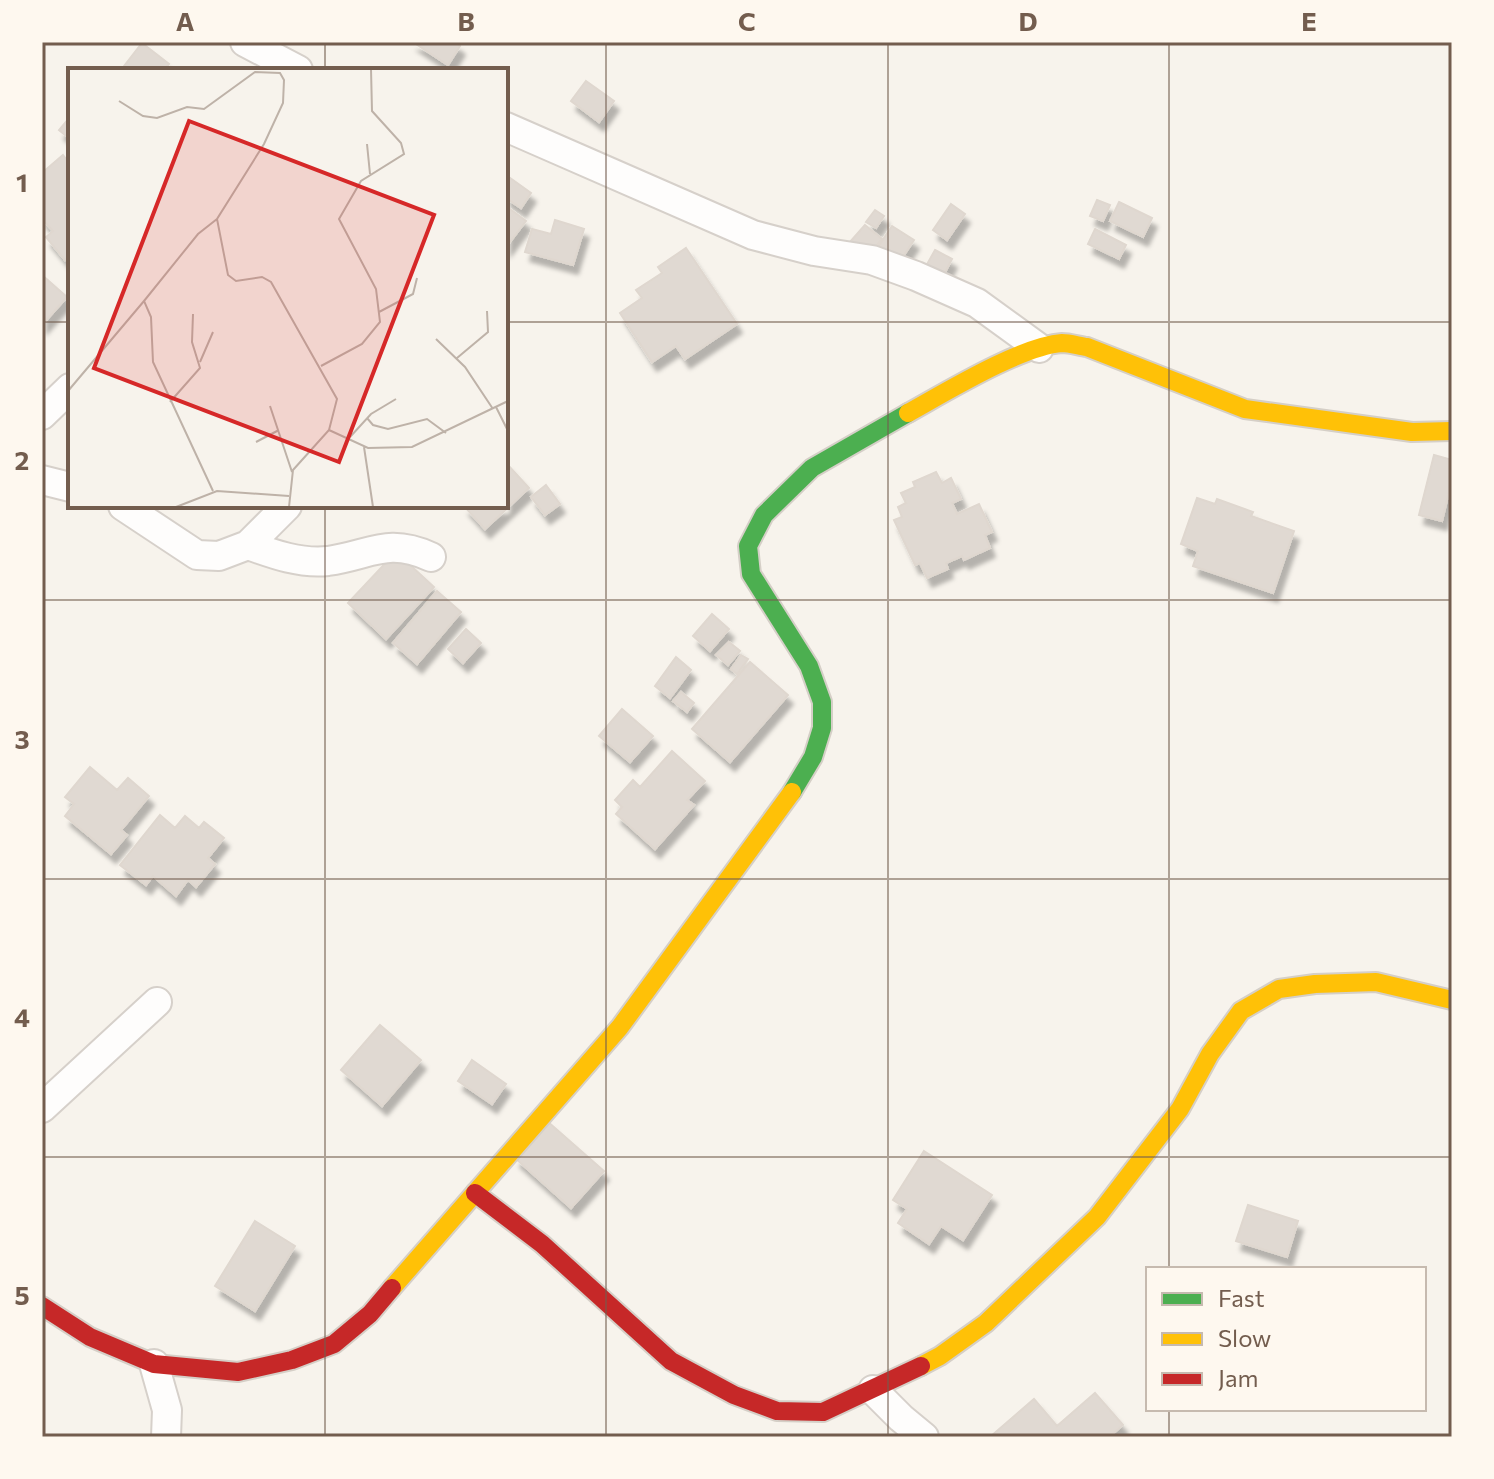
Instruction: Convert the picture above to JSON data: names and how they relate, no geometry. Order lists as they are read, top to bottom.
{
  "legend": ["Fast", "Slow", "Jam"],
  "grid": {
    "columns": [
      "A",
      "B",
      "C",
      "D",
      "E"
    ],
    "rows": [
      "1",
      "2",
      "3",
      "4",
      "5"
    ]
  }
}
